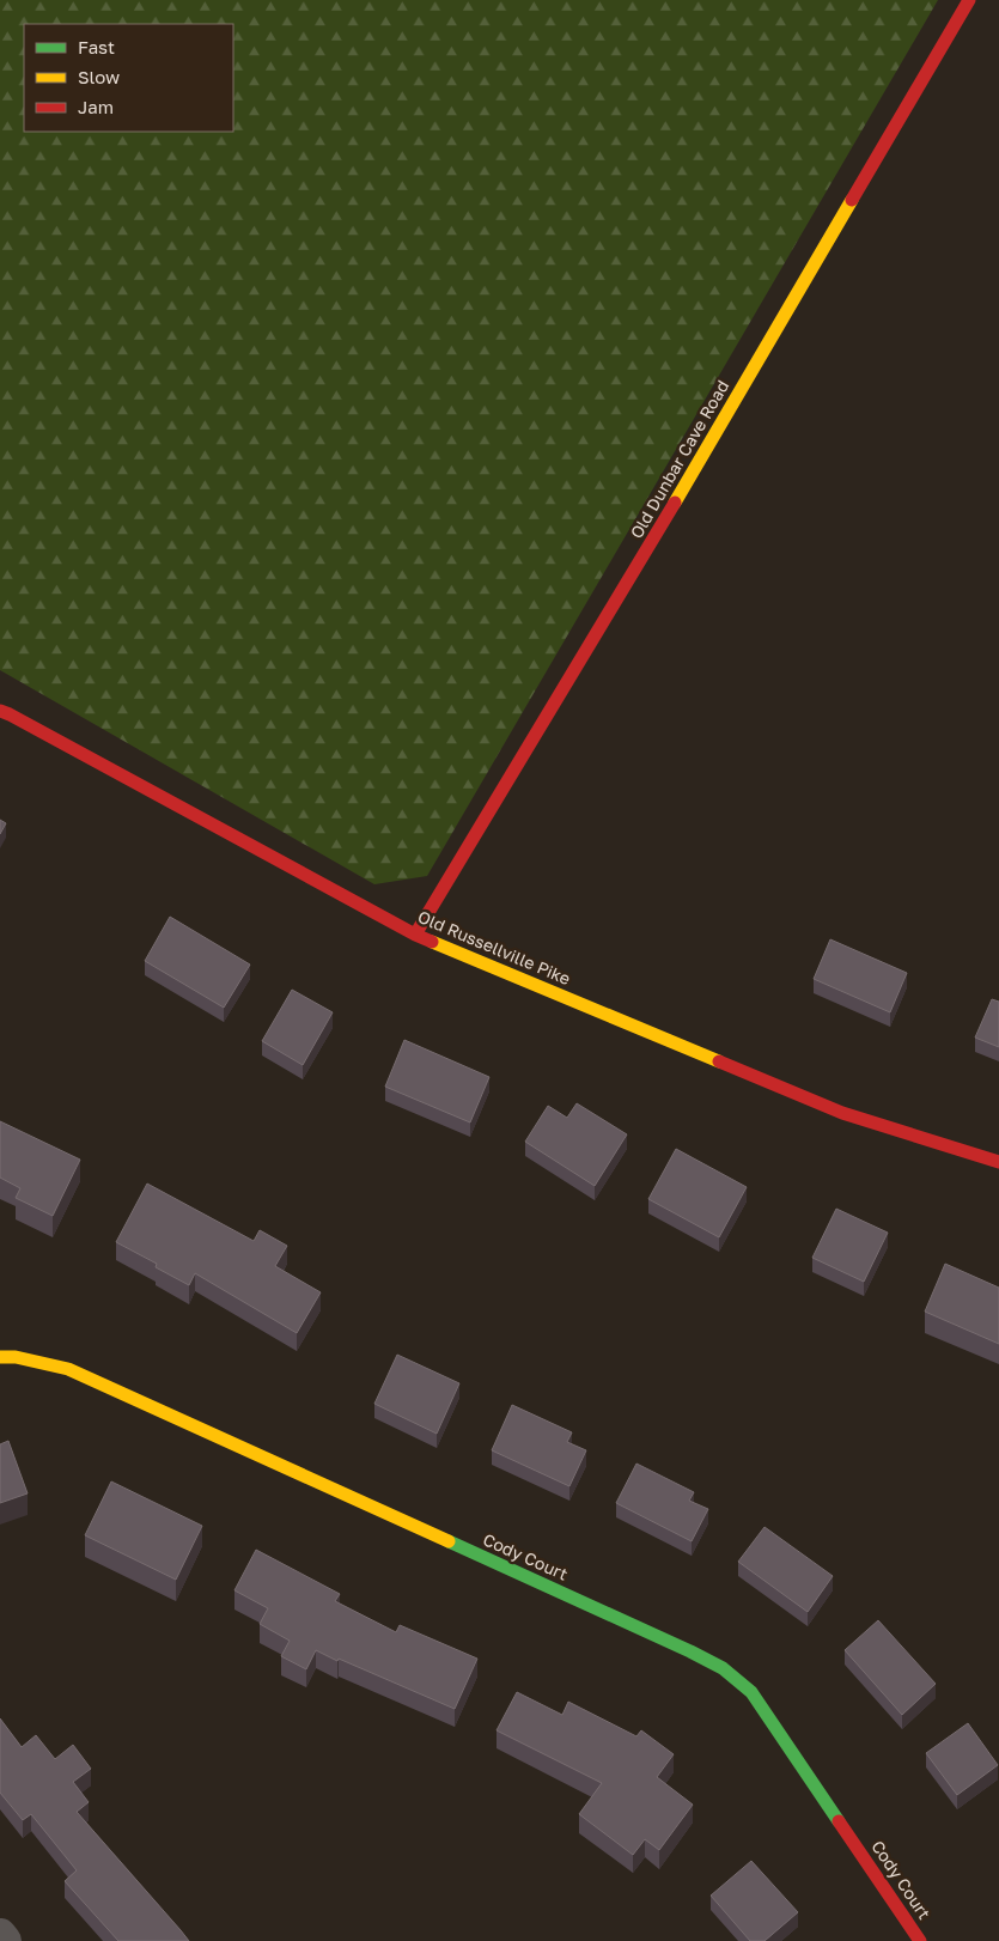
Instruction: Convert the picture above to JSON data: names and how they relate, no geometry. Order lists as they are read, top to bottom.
{
  "streets": {
    "street": ["Old Dunbar Cave Road", "Old Russellville Pike", "Cody Court"]
  },
  "crossings": [
    ["Old Dunbar Cave Road", "Old Russellville Pike"]
  ],
  "legend": ["Fast", "Slow", "Jam"]
}
